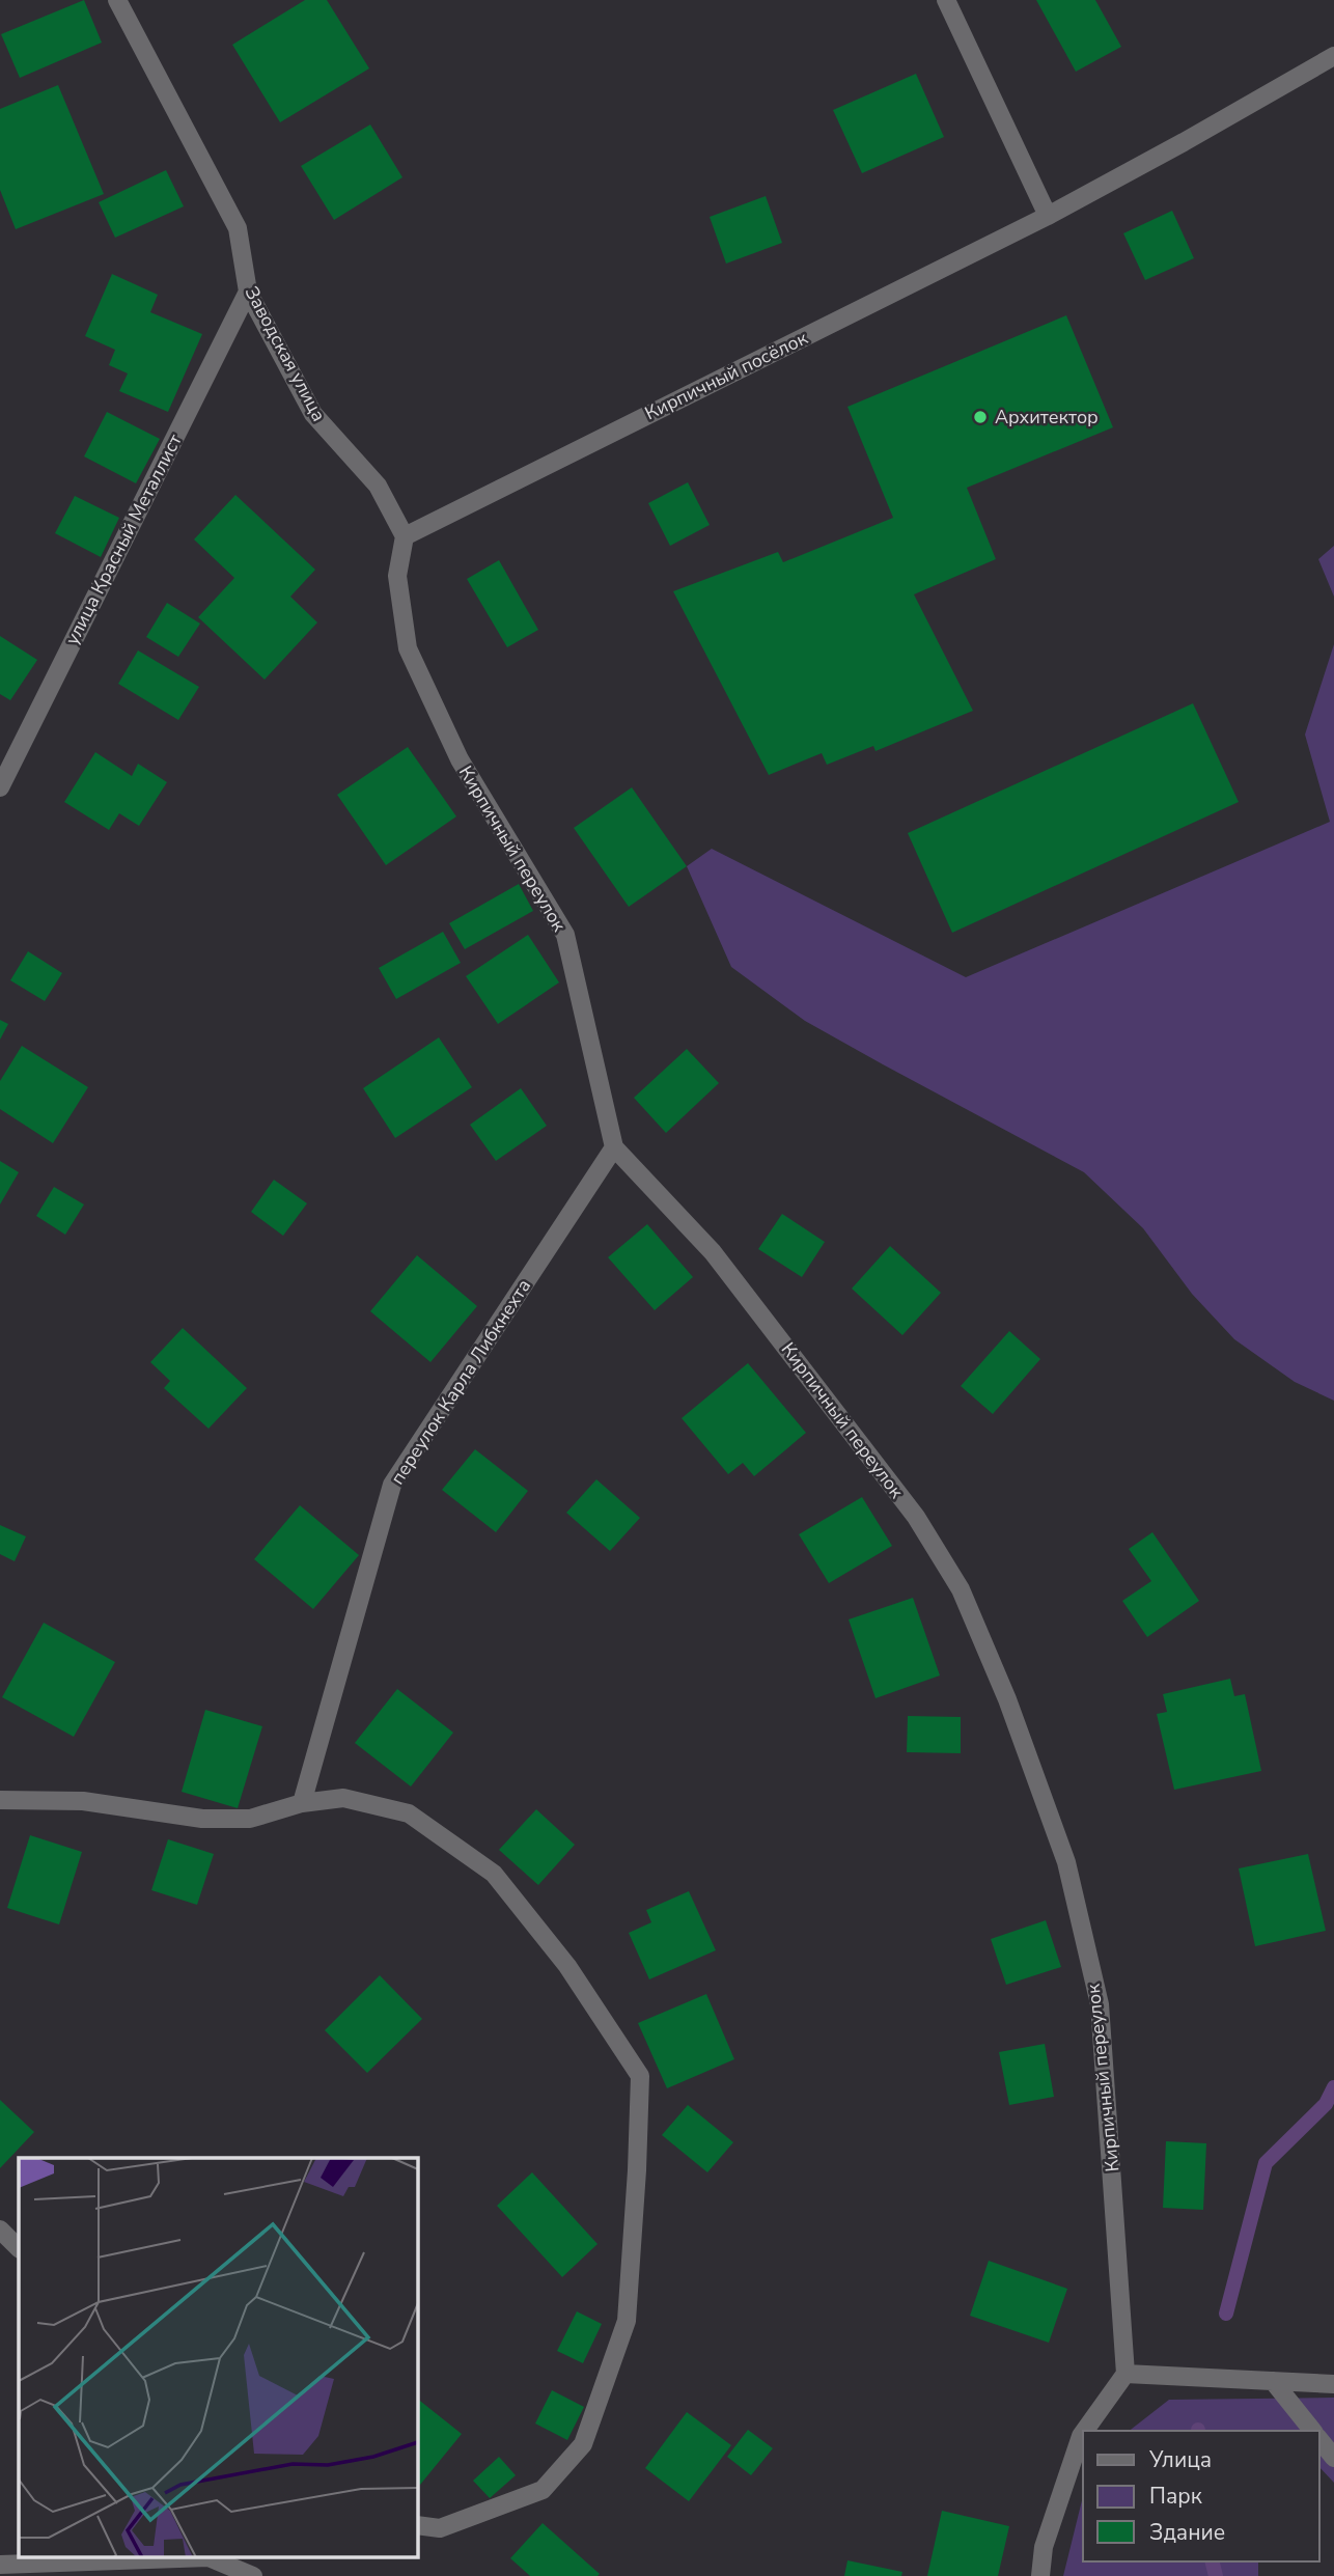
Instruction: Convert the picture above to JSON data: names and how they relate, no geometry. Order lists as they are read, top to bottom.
{
  "streets": {
    "street": [
      "Заводская улица",
      "Кирпичный посёлок",
      "улица Красный Металлист",
      "Кирпичный переулок",
      "переулок Карла Либкнехта"
    ]
  },
  "crossings": [
    ["Заводская улица", "Кирпичный посёлок"],
    ["Заводская улица", "улица Красный Металлист"],
    ["Заводская улица", "Кирпичный переулок"],
    ["Кирпичный посёлок", "Кирпичный переулок"],
    ["Кирпичный переулок", "переулок Карла Либкнехта"]
  ],
  "places": ["Архитектор"],
  "legend": ["Улица", "Парк", "Здание"]
}
